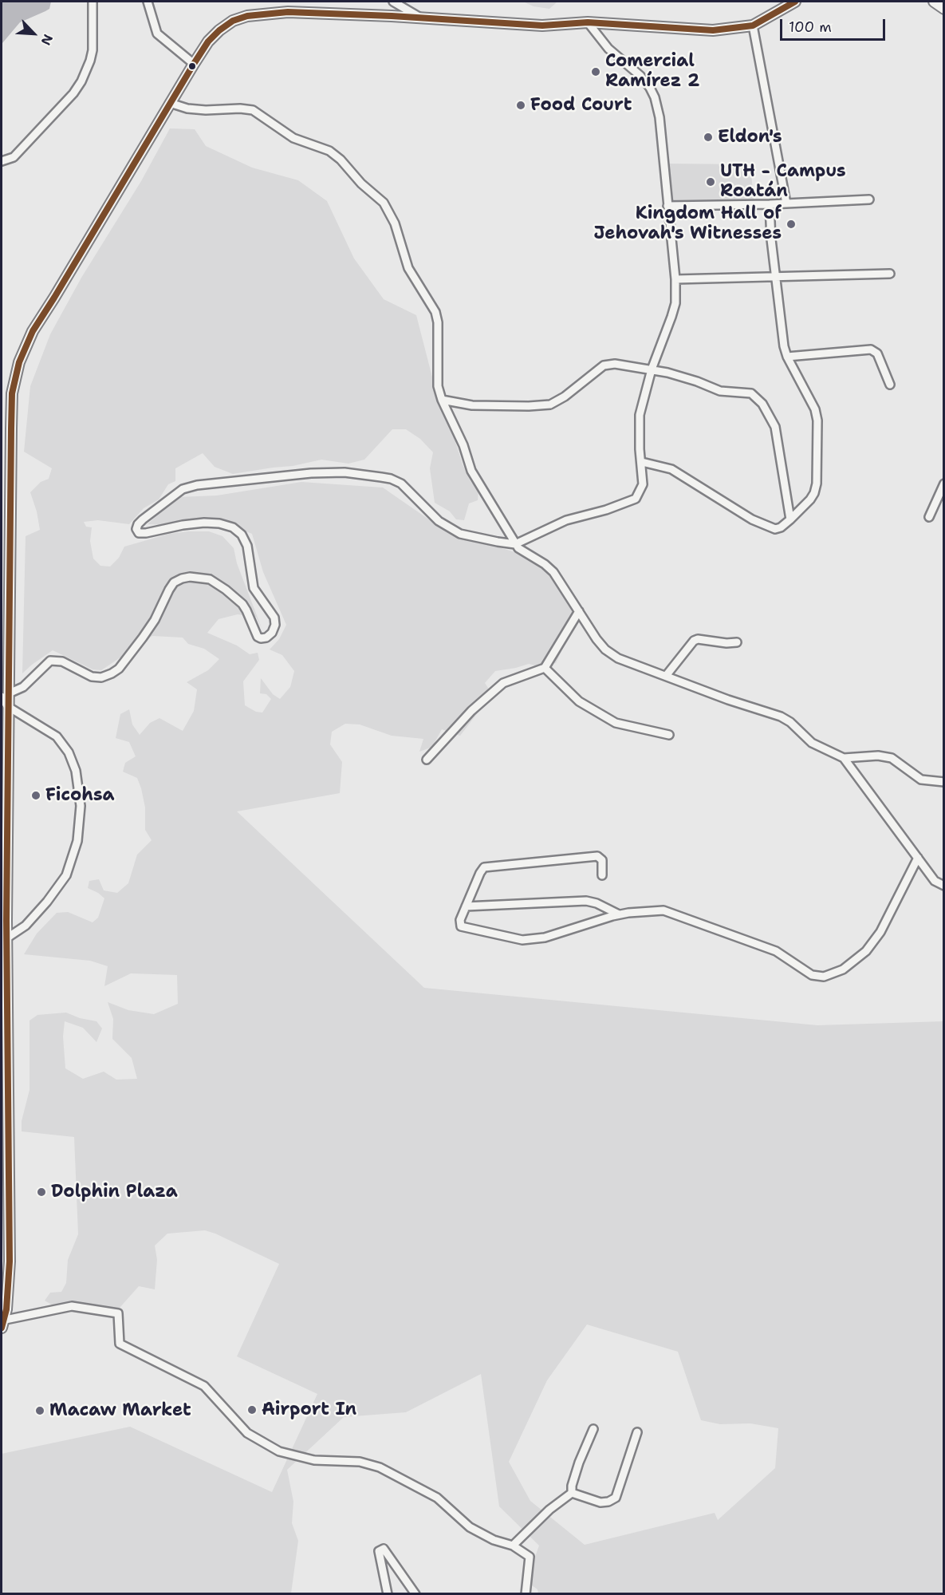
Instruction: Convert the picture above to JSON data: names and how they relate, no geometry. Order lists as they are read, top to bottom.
{
  "places": [
    "Comercial Ramírez 2",
    "Food Court",
    "Eldon's",
    "UTH - Campus Roatán",
    "Kingdom Hall of Jehovah's Witnesses",
    "Ficohsa",
    "Dolphin Plaza",
    "Airport In",
    "Macaw Market"
  ],
  "scale_bar": "100 m",
  "north": "bottom right"
}
